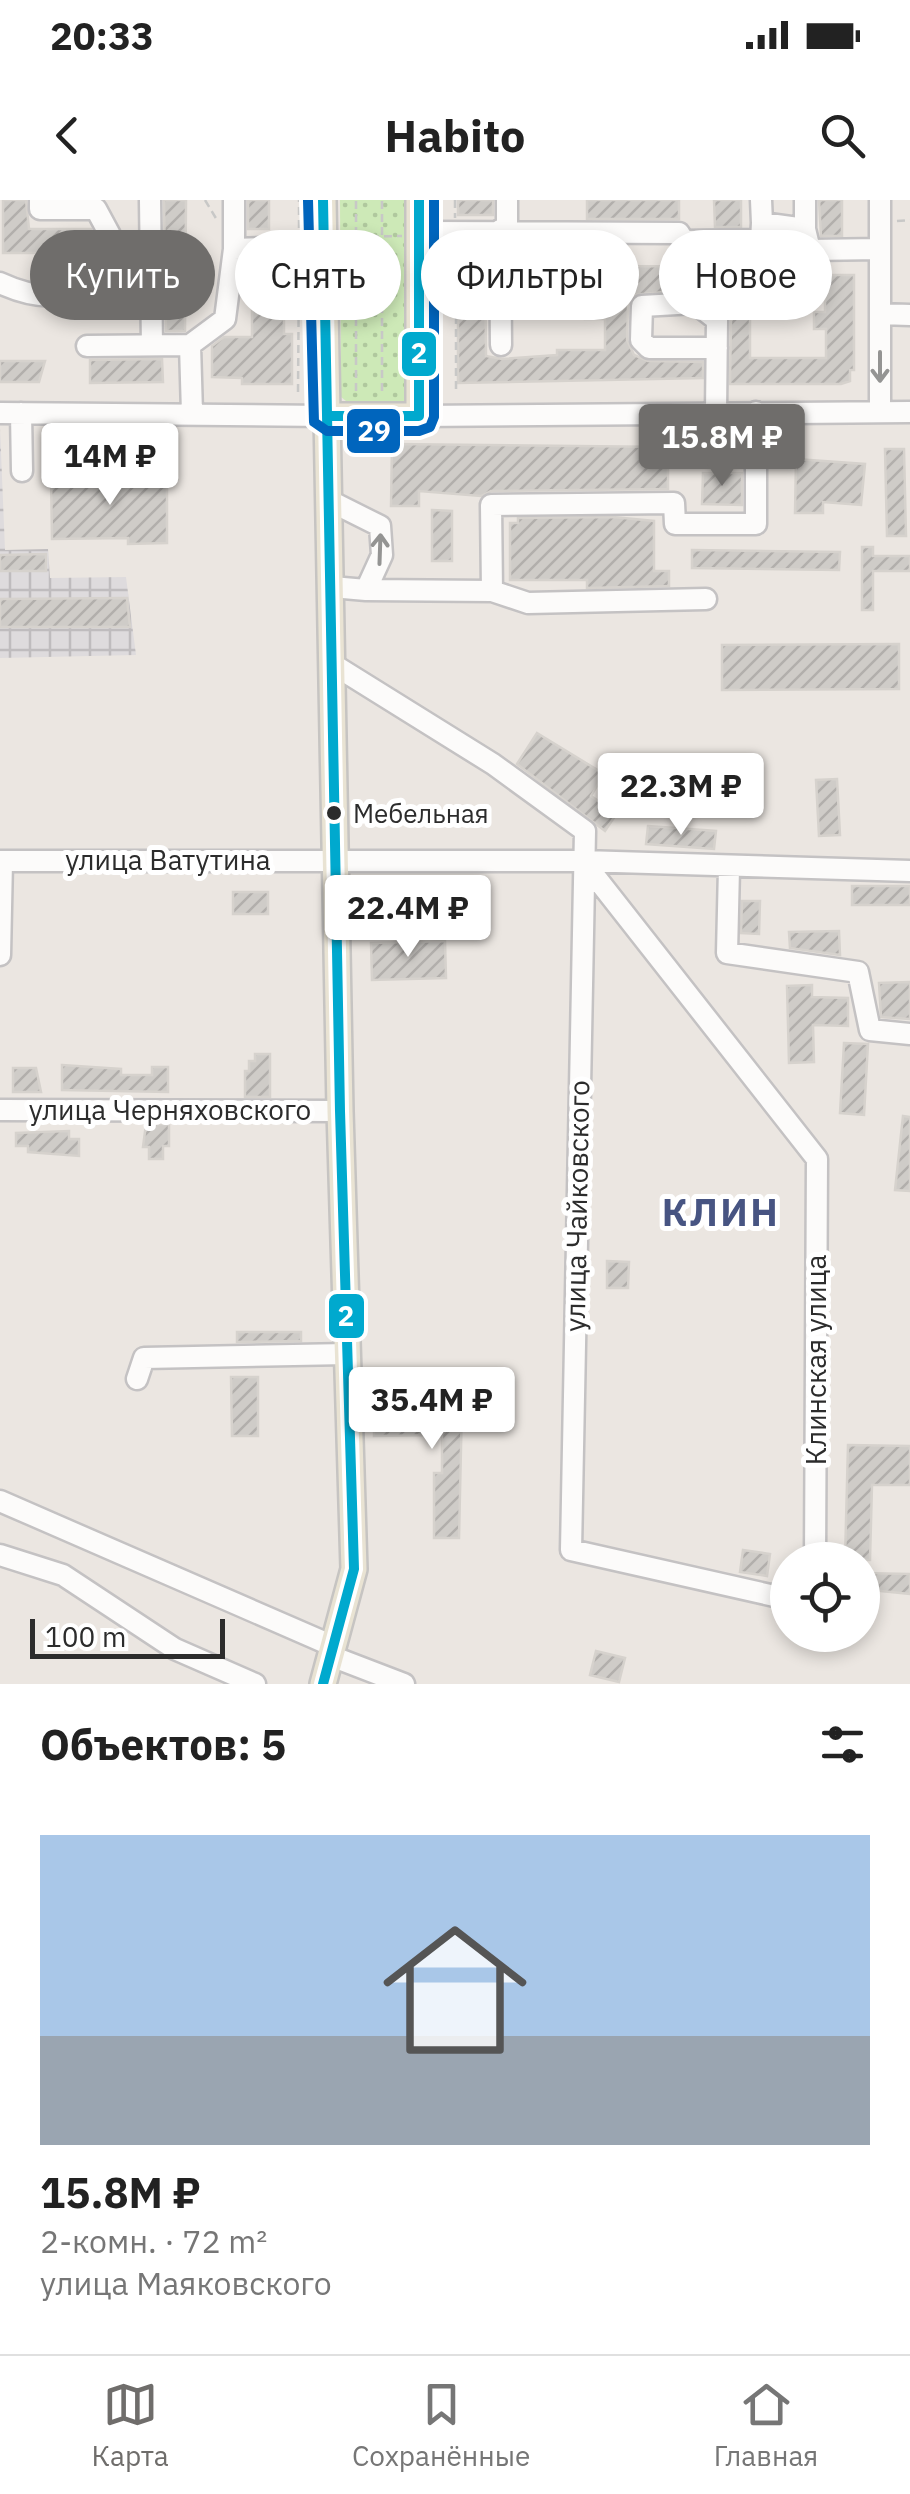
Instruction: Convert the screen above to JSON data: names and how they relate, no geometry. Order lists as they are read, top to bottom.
{
  "streets": {
    "street": [
      "улица Ватутина",
      "улица Черняховского",
      "улица Чайковского",
      "Клинская улица"
    ]
  },
  "crossings": [
    ["улица Ватутина", "улица Чайковского"],
    ["улица Ватутина", "Клинская улица"],
    ["улица Чайковского", "Клинская улица"]
  ],
  "districts": ["КЛИН"],
  "places": ["Мебельная"],
  "lines": ["transit line 2", "transit line 29"],
  "scale_bar": "100 m",
  "page": {
    "status": "20:33",
    "header": "Habito",
    "chip": [
      "Купить",
      "Снять",
      "Фильтры",
      "Новое"
    ],
    "price": [
      "15.8M ₽",
      "14M ₽",
      "22.3M ₽",
      "22.4M ₽",
      "35.4M ₽"
    ],
    "scale": "100 m",
    "heading": "Объектов: 5",
    "list": [
      {
        "name": "15.8M ₽",
        "note": "2-комн. · 72 m² · улица Маяковского"
      }
    ],
    "tabs": ["Карта", "Сохранённые", "Главная"]
  }
}
